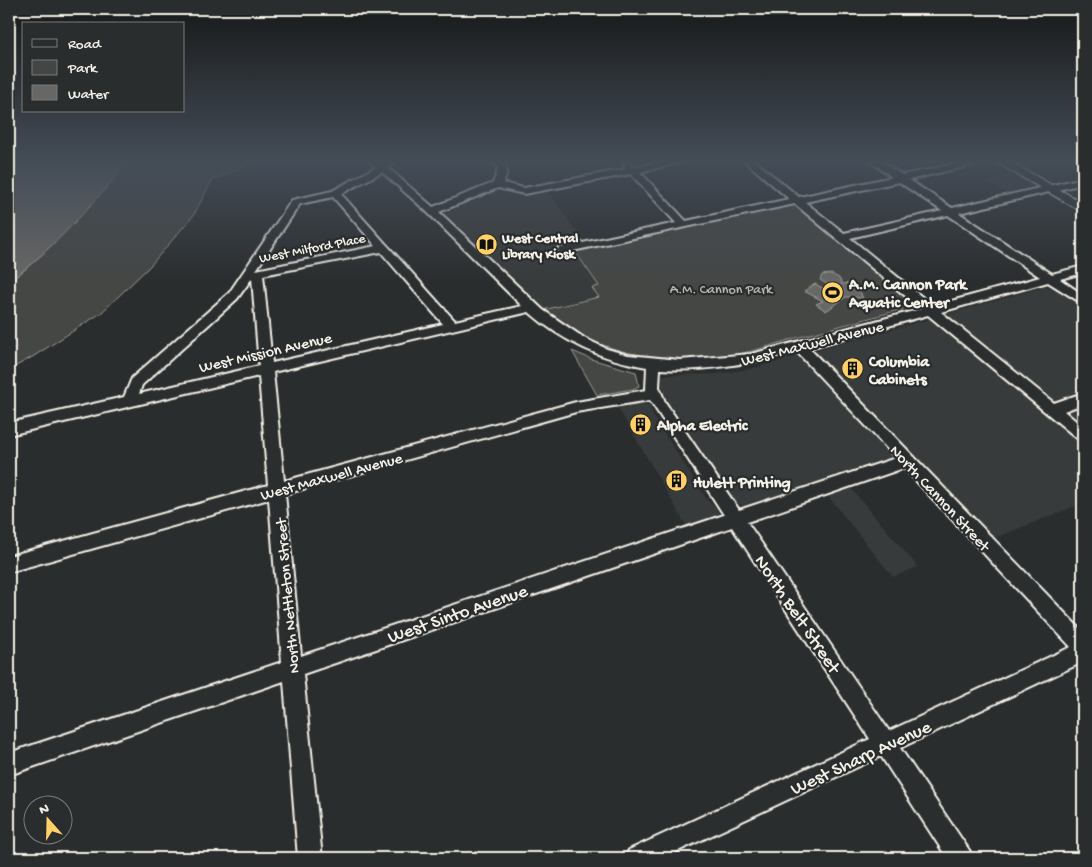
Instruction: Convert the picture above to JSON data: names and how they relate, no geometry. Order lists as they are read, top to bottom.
{
  "streets": {
    "street": [
      "West Milford Place",
      "West Maxwell Avenue",
      "West Mission Avenue",
      "North Cannon Street",
      "North Nettleton Street",
      "West Sinto Avenue",
      "North Belt Street",
      "West Sharp Avenue"
    ]
  },
  "crossings": [
    ["West Milford Place", "North Nettleton Street"],
    ["West Maxwell Avenue", "West Mission Avenue"],
    ["West Maxwell Avenue", "North Cannon Street"],
    ["West Maxwell Avenue", "North Nettleton Street"],
    ["West Maxwell Avenue", "North Belt Street"],
    ["West Mission Avenue", "North Nettleton Street"],
    ["North Cannon Street", "West Sinto Avenue"],
    ["North Nettleton Street", "West Sinto Avenue"],
    ["West Sinto Avenue", "North Belt Street"],
    ["North Belt Street", "West Sharp Avenue"]
  ],
  "parks": ["A.M. Cannon Park"],
  "places": {
    "library": ["West Central Library Kiosk"],
    "sports": ["A.M. Cannon Park Aquatic Center"],
    "building": ["Columbia Cabinets", "Alpha Electric", "Hulett Printing"]
  },
  "legend": ["Road", "Park", "Water"],
  "north": "top"
}
